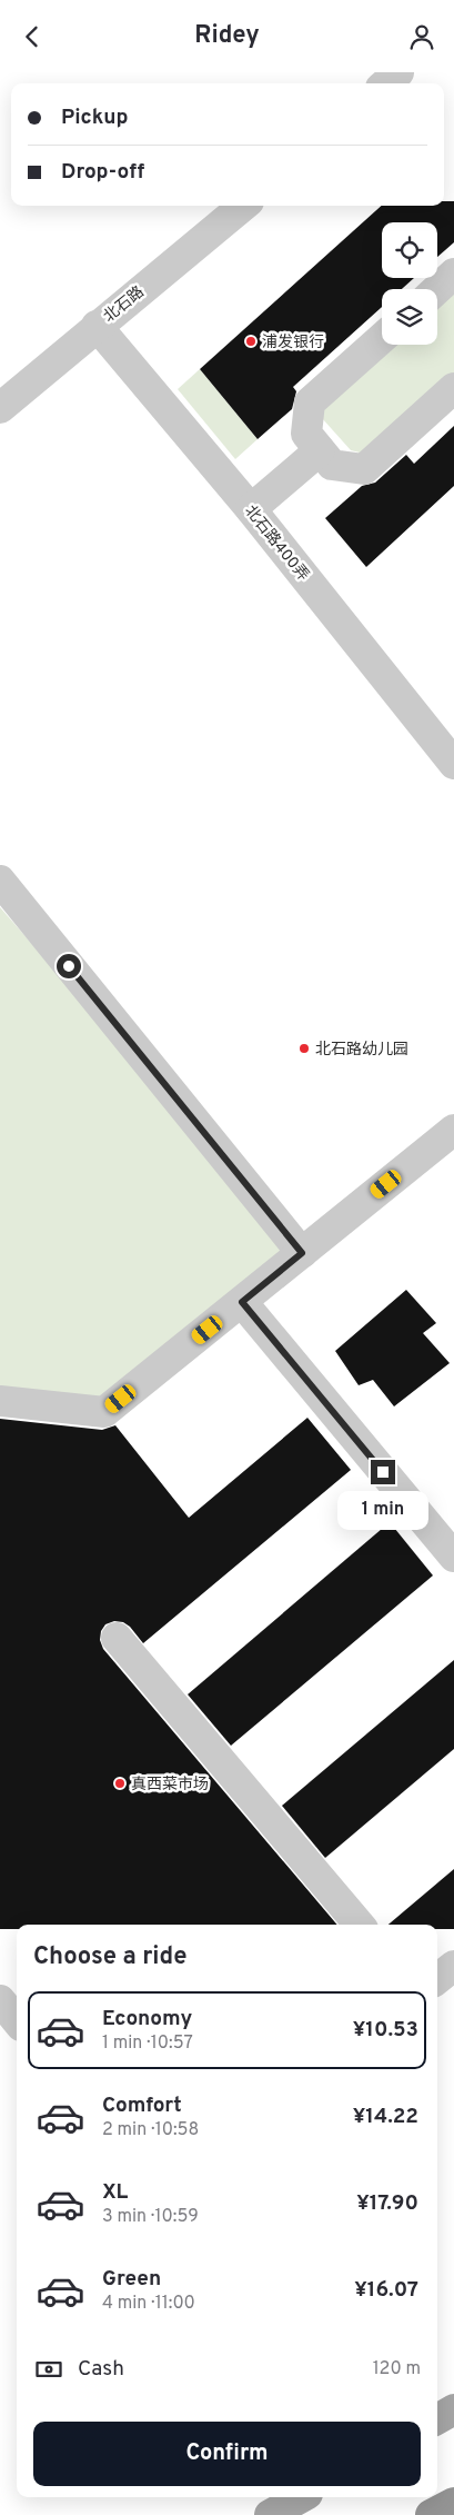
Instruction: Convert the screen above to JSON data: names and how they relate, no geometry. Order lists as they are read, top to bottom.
{
  "streets": {
    "street": ["北石路", "北石路400弄"]
  },
  "crossings": [
    ["北石路", "北石路400弄"]
  ],
  "places": ["浦发银行", "北石路幼儿园", "真西菜市场"],
  "page": {
    "header": "Ridey",
    "banner": ["Pickup", "Drop-off"],
    "bubble": "1 min",
    "heading": "Choose a ride",
    "list": [
      {
        "name": "Economy",
        "note": "1 min · 10:57",
        "value": "¥10.53"
      },
      {
        "name": "Comfort",
        "note": "2 min · 10:58",
        "value": "¥14.22"
      },
      {
        "name": "XL",
        "note": "3 min · 10:59",
        "value": "¥17.90"
      },
      {
        "name": "Green",
        "note": "4 min · 11:00",
        "value": "¥16.07"
      }
    ],
    "pay": ["Cash", "120 m"],
    "buttons": "Confirm"
  }
}
